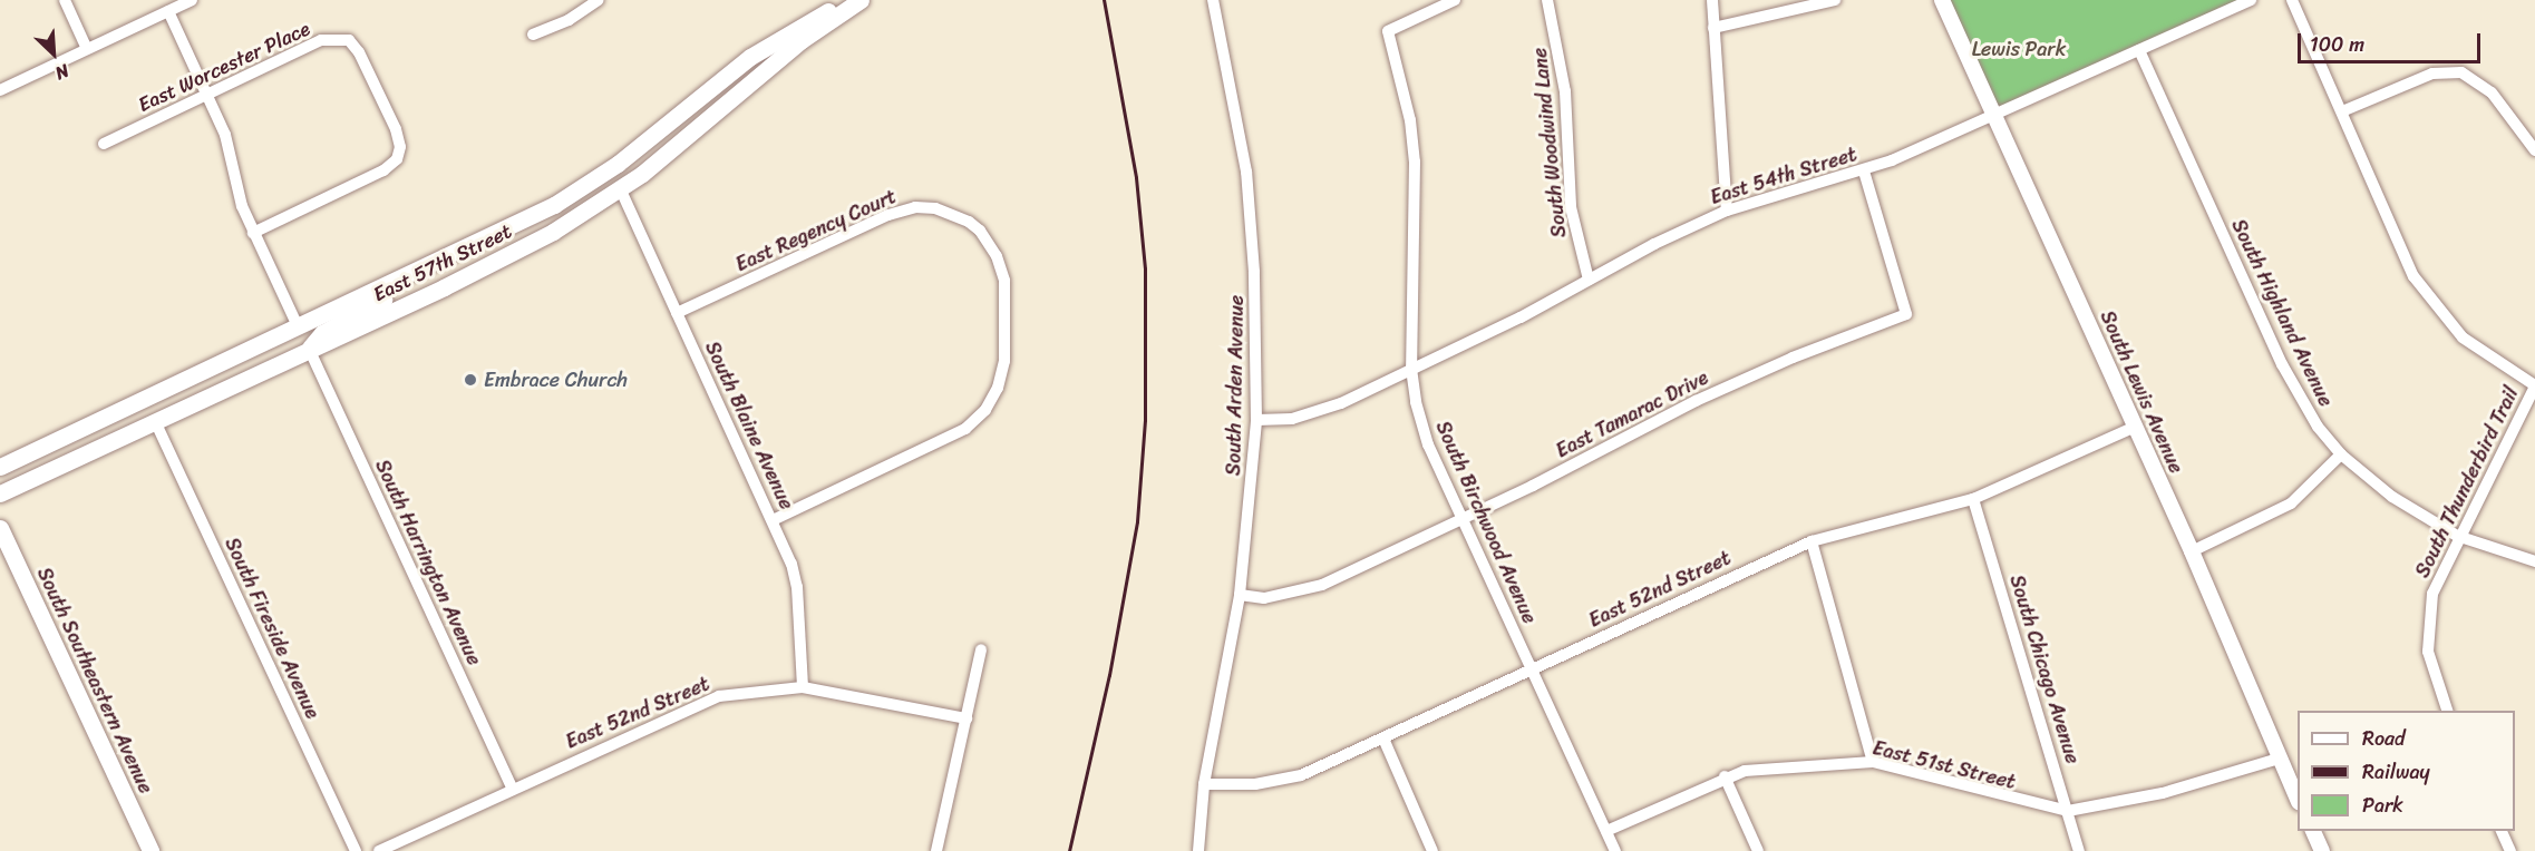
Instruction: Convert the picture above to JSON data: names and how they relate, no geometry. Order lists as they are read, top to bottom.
{
  "streets": {
    "main road": ["East 57th Street", "South Southeastern Avenue"],
    "street": [
      "East Worcester Place",
      "South Woodwind Lane",
      "East 54th Street",
      "East Regency Court",
      "South Highland Avenue",
      "South Arden Avenue",
      "South Lewis Avenue",
      "East Tamarac Drive",
      "South Blaine Avenue",
      "South Thunderbird Trail",
      "South Birchwood Avenue",
      "South Harrington Avenue",
      "East 52nd Street",
      "South Fireside Avenue",
      "South Chicago Avenue",
      "East 51st Street"
    ]
  },
  "crossings": [
    ["South Woodwind Lane", "East 54th Street"],
    ["East 54th Street", "South Highland Avenue"],
    ["East 54th Street", "South Arden Avenue"],
    ["East 54th Street", "South Lewis Avenue"],
    ["East 54th Street", "East Tamarac Drive"],
    ["East 54th Street", "South Birchwood Avenue"],
    ["East Regency Court", "South Blaine Avenue"],
    ["East 57th Street", "South Blaine Avenue"],
    ["East 57th Street", "South Harrington Avenue"],
    ["East 57th Street", "South Fireside Avenue"],
    ["South Highland Avenue", "South Thunderbird Trail"],
    ["South Arden Avenue", "East Tamarac Drive"],
    ["South Arden Avenue", "East 52nd Street"],
    ["South Lewis Avenue", "East 52nd Street"],
    ["South Lewis Avenue", "East 51st Street"],
    ["East Tamarac Drive", "South Birchwood Avenue"],
    ["South Blaine Avenue", "East 52nd Street"],
    ["South Birchwood Avenue", "East 52nd Street"],
    ["South Birchwood Avenue", "East 51st Street"],
    ["South Harrington Avenue", "East 52nd Street"],
    ["East 52nd Street", "South Chicago Avenue"],
    ["South Chicago Avenue", "East 51st Street"]
  ],
  "parks": ["Lewis Park"],
  "places": ["Embrace Church"],
  "legend": ["Road", "Railway", "Park"],
  "scale_bar": "100 m",
  "north": "bottom right"
}
